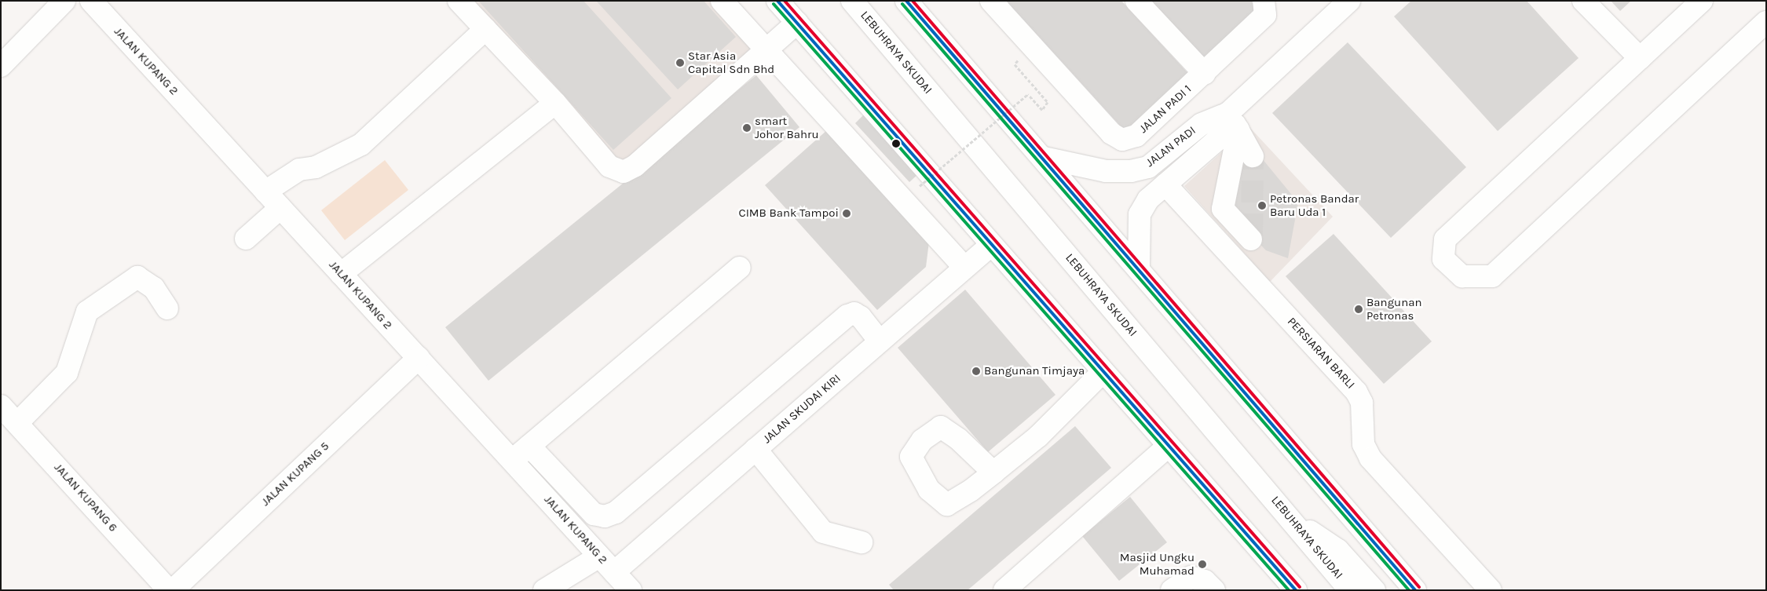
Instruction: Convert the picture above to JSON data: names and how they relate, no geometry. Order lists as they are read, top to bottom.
{
  "streets": {
    "main road": [
      "LEBUHRAYA SKUDAI",
      "JALAN KUPANG 2",
      "JALAN PADI 1",
      "JALAN PADI",
      "PERSIARAN BARLI",
      "JALAN SKUDAI KIRI",
      "JALAN KUPANG 5",
      "JALAN KUPANG 6"
    ]
  },
  "crossings": [
    ["JALAN KUPANG 2", "JALAN SKUDAI KIRI"],
    ["JALAN KUPANG 2", "JALAN KUPANG 5"],
    ["JALAN PADI", "PERSIARAN BARLI"]
  ],
  "places": [
    "Star Asia Capital Sdn Bhd",
    "smart Johor Bahru",
    "Petronas Bandar Baru Uda 1",
    "CIMB Bank Tampoi",
    "Bangunan Petronas",
    "Bangunan Timjaya",
    "Masjid Ungku Muhamad"
  ]
}
